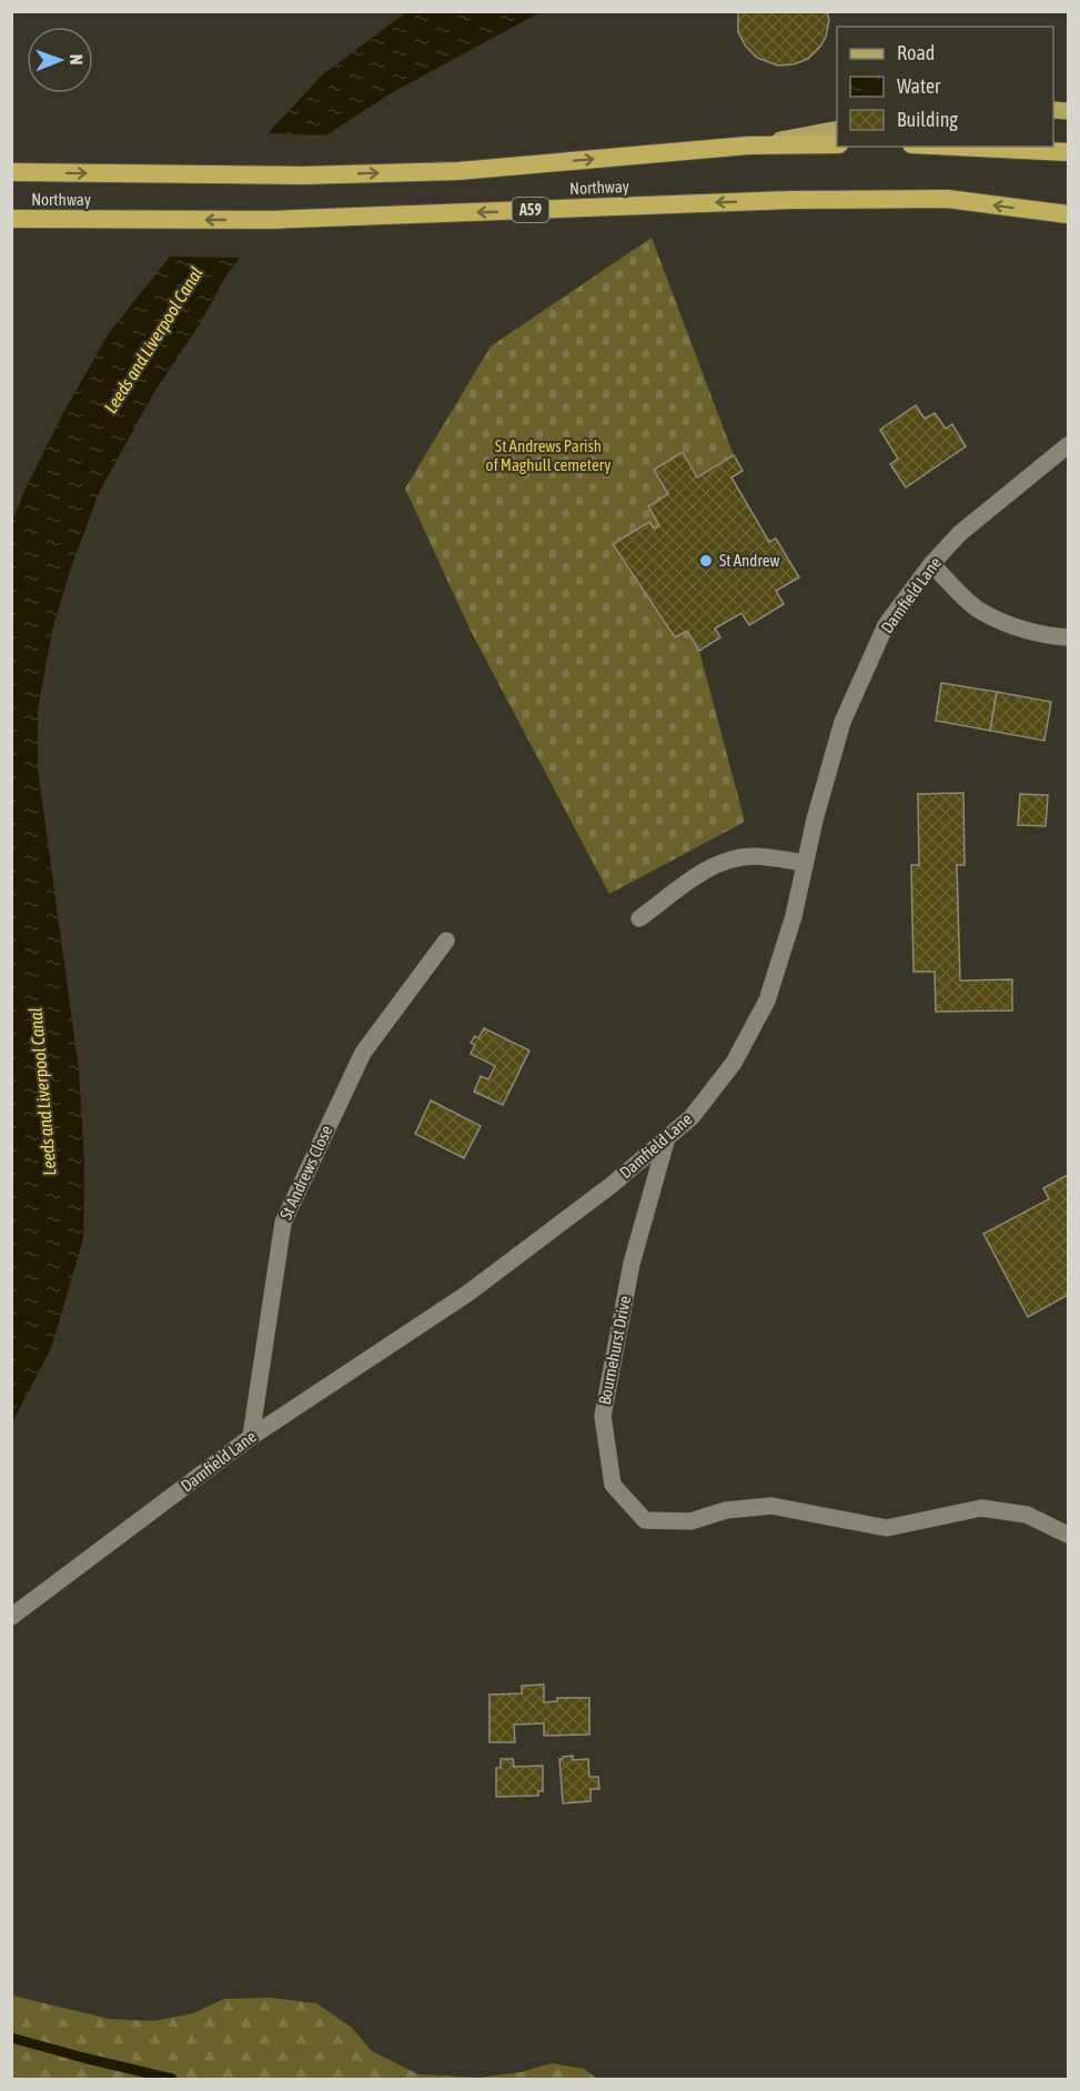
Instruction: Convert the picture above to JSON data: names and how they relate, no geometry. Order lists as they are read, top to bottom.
{
  "streets": {
    "highway": ["Northway", "A59"],
    "street": ["Damfield Lane", "St Andrews Close", "Bournehurst Drive"]
  },
  "crossings": [
    ["Damfield Lane", "St Andrews Close"],
    ["Damfield Lane", "Bournehurst Drive"]
  ],
  "water": ["Leeds and Liverpool Canal"],
  "parks": ["St Andrews Parish of Maghull cemetery"],
  "places": ["St Andrew"],
  "legend": ["Road", "Water", "Building"],
  "north": "right"
}
